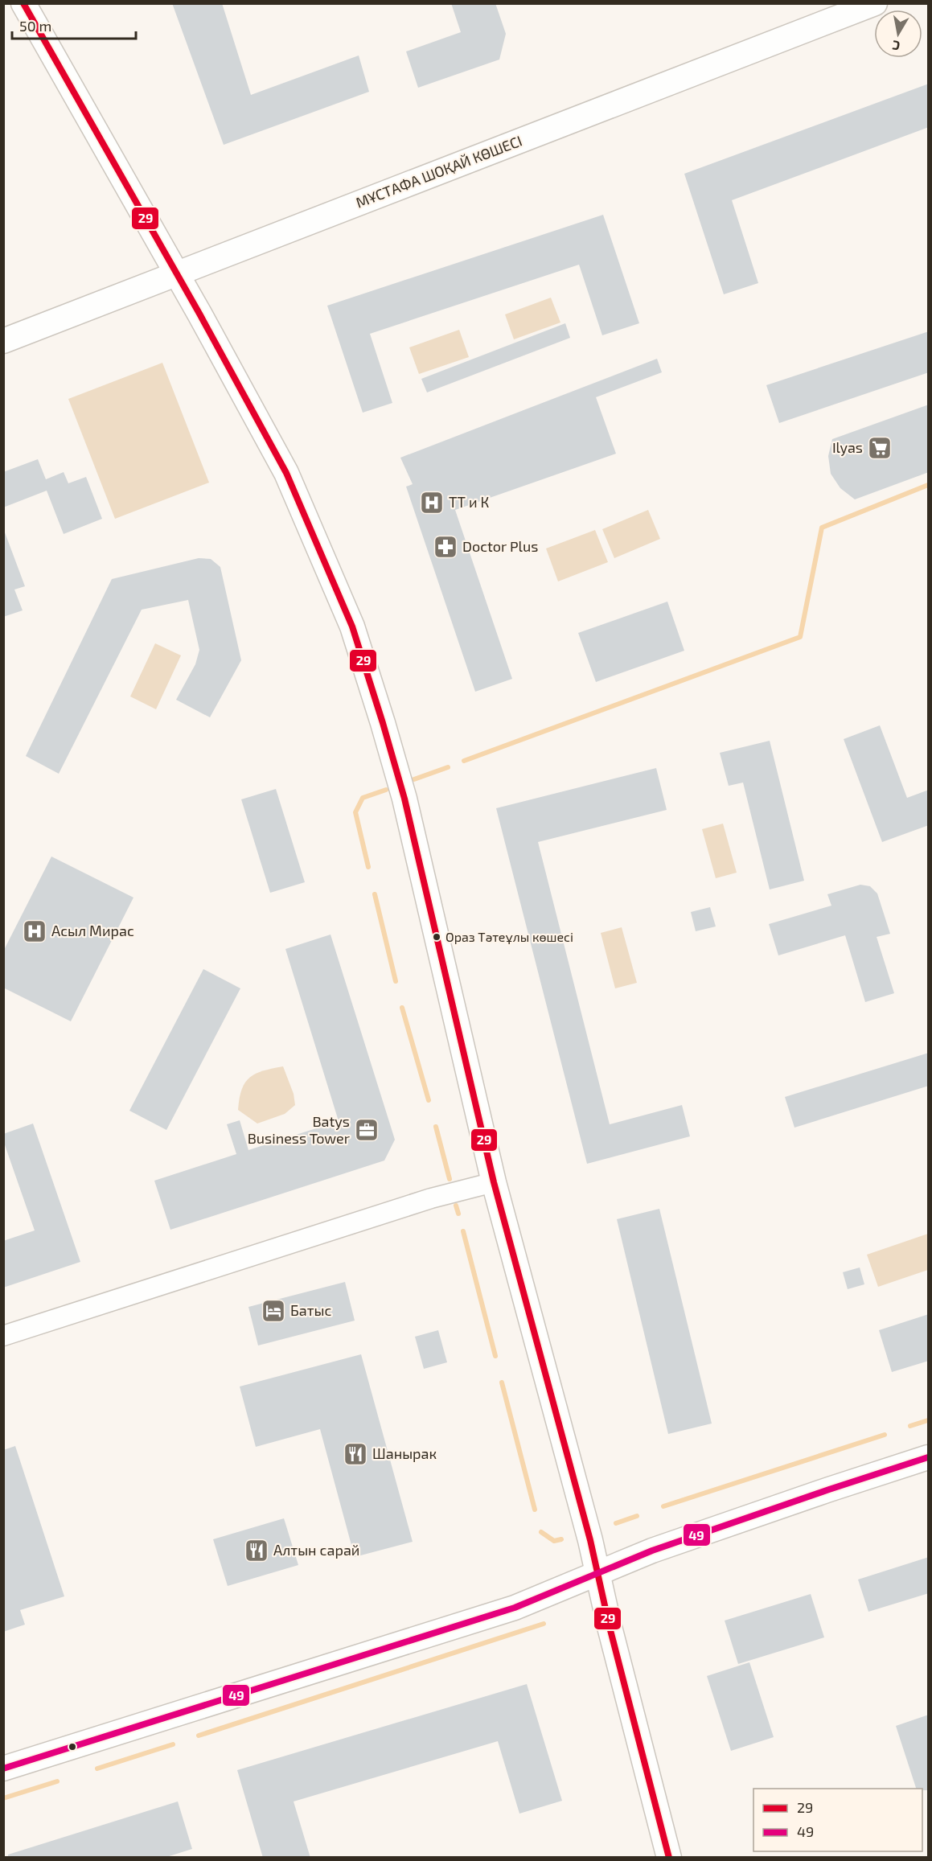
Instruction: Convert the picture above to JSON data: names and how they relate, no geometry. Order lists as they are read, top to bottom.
{
  "streets": {
    "street": ["МҰСТАФА ШОҚАЙ КӨШЕСІ"]
  },
  "places": {
    "supermarket": ["Ilyas"],
    "hospital": ["ТТ и К", "Асыл Мирас"],
    "pharmacy": ["Doctor Plus"],
    "other": ["Ораз Тәтеұлы көшесі"],
    "office": ["Batys Business Tower"],
    "hotel": ["Батыс"],
    "restaurant": ["Шанырак", "Алтын сарай"]
  },
  "lines": ["transit line 29", "transit line 49"],
  "legend": ["29", "49"],
  "scale_bar": "50 m",
  "north": "bottom"
}
